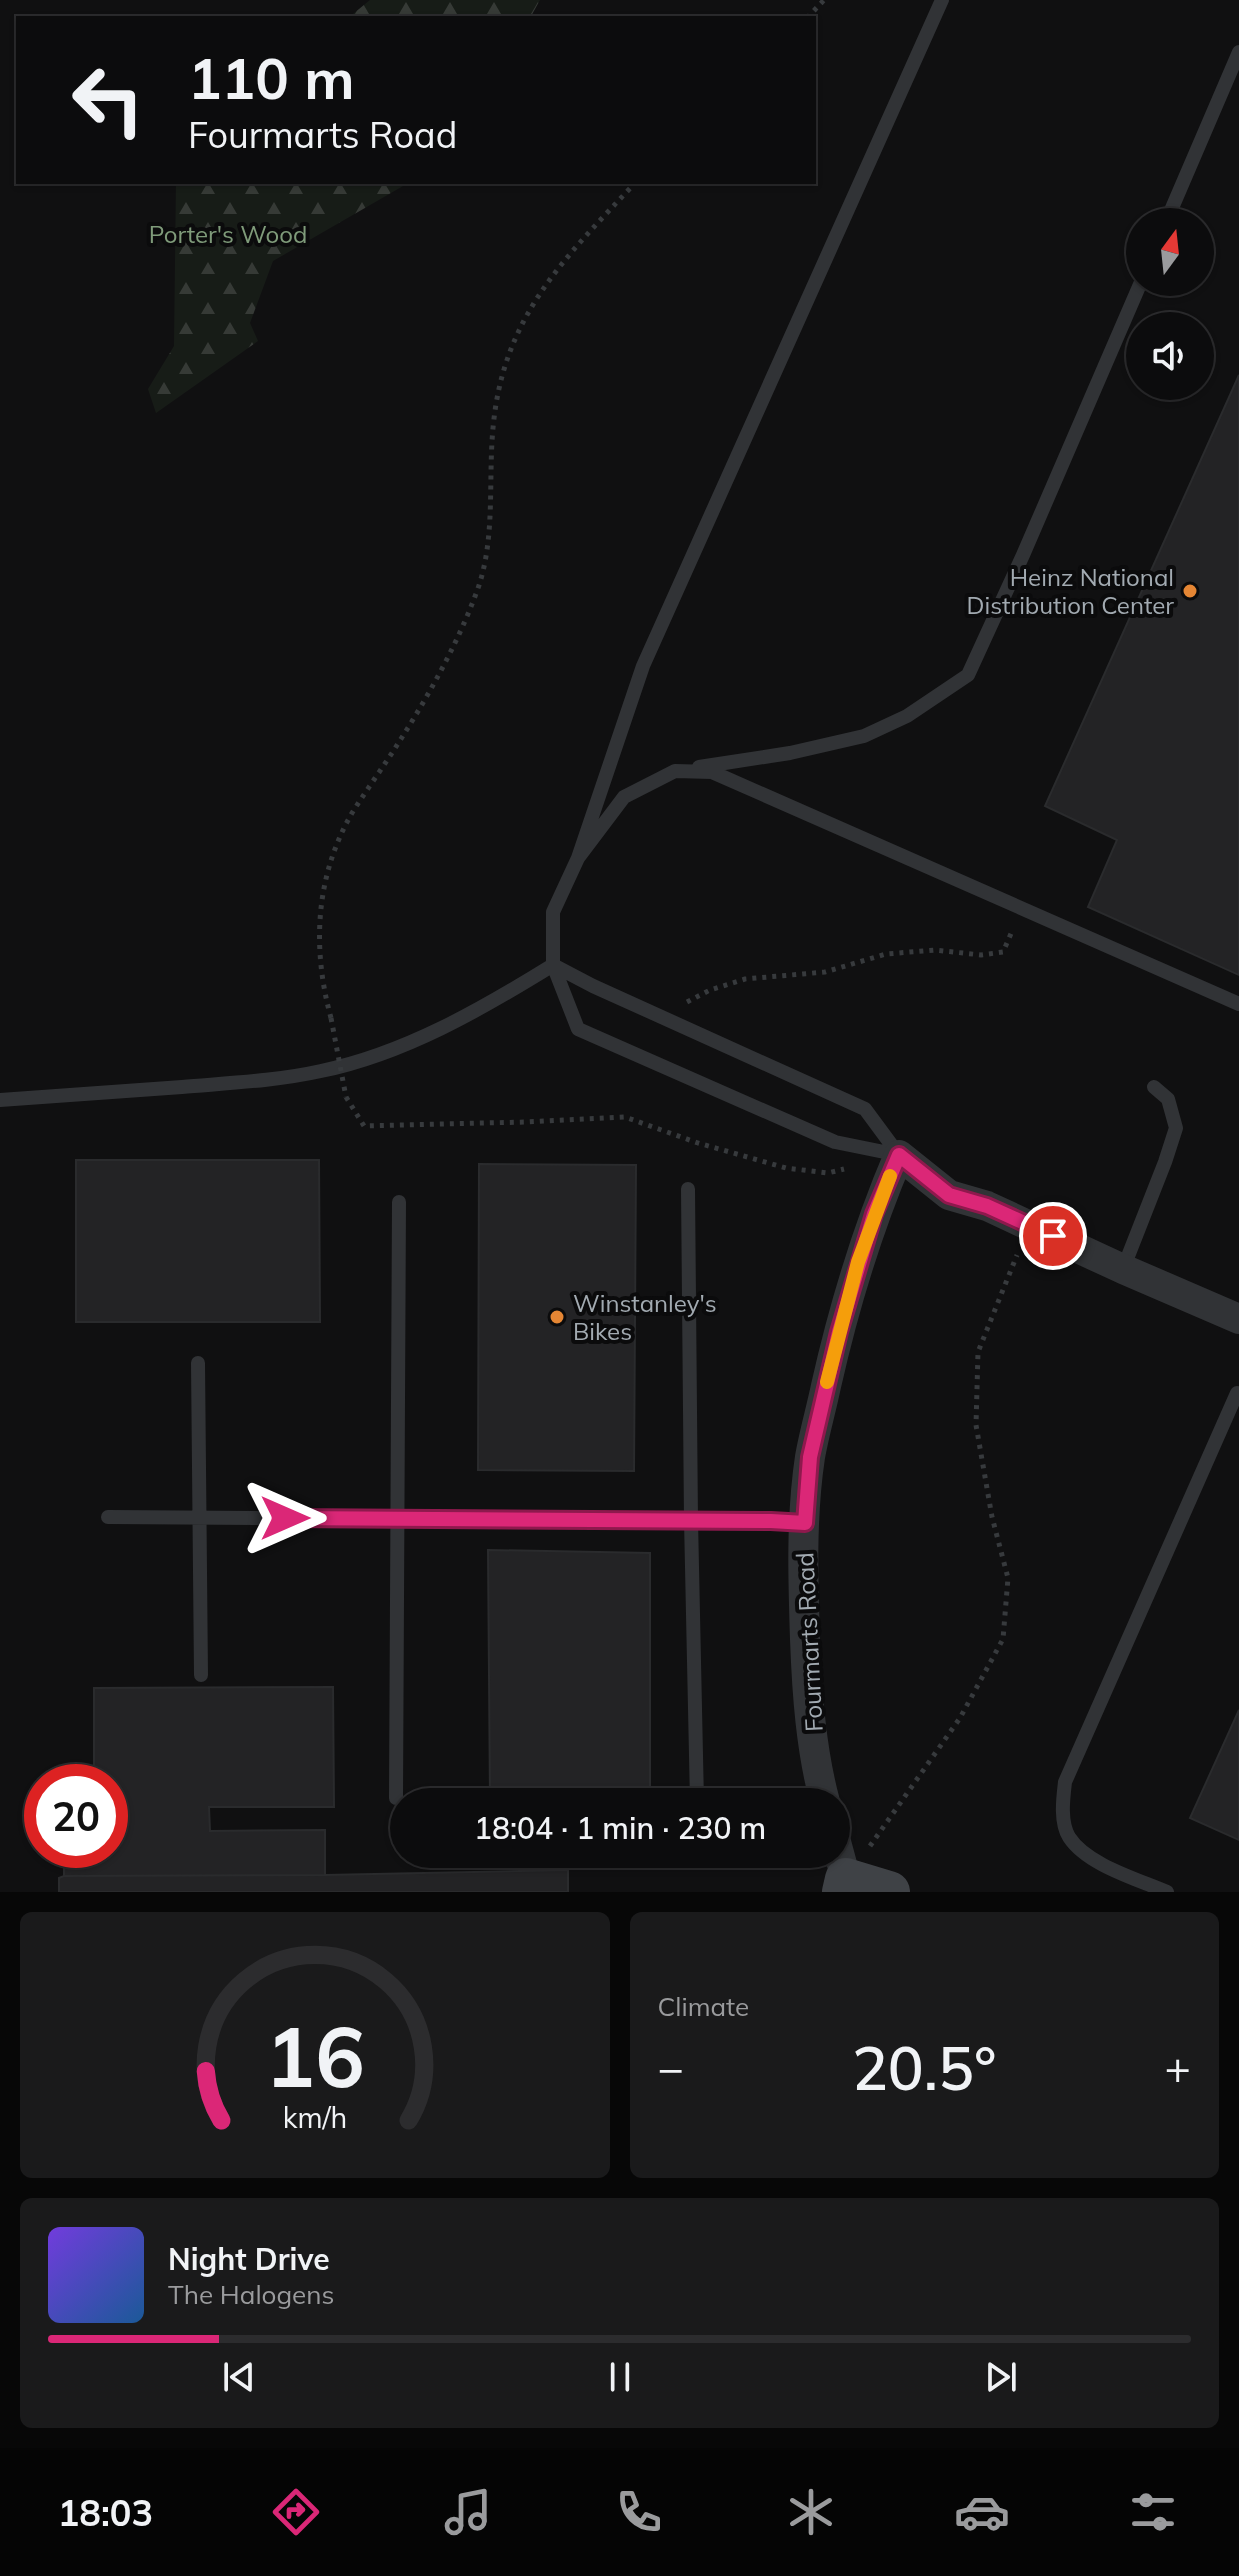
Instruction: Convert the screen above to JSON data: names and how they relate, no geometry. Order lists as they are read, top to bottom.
{
  "streets": {
    "street": ["Fourmarts Road"]
  },
  "parks": ["Porter's Wood"],
  "places": ["Heinz National Distribution Center", "Winstanley's Bikes"],
  "north": "top",
  "page": {
    "turn": ["110 m", "Fourmarts Road"],
    "limit": "20",
    "trip": "18:04 · 1 min · 230 m",
    "tile": "Climate",
    "heat": ["−", "20.5°", "+"],
    "song": ["Night Drive", "The Halogens"],
    "tabs": "18:03",
    "gauge": ["16", "km/h"]
  }
}
